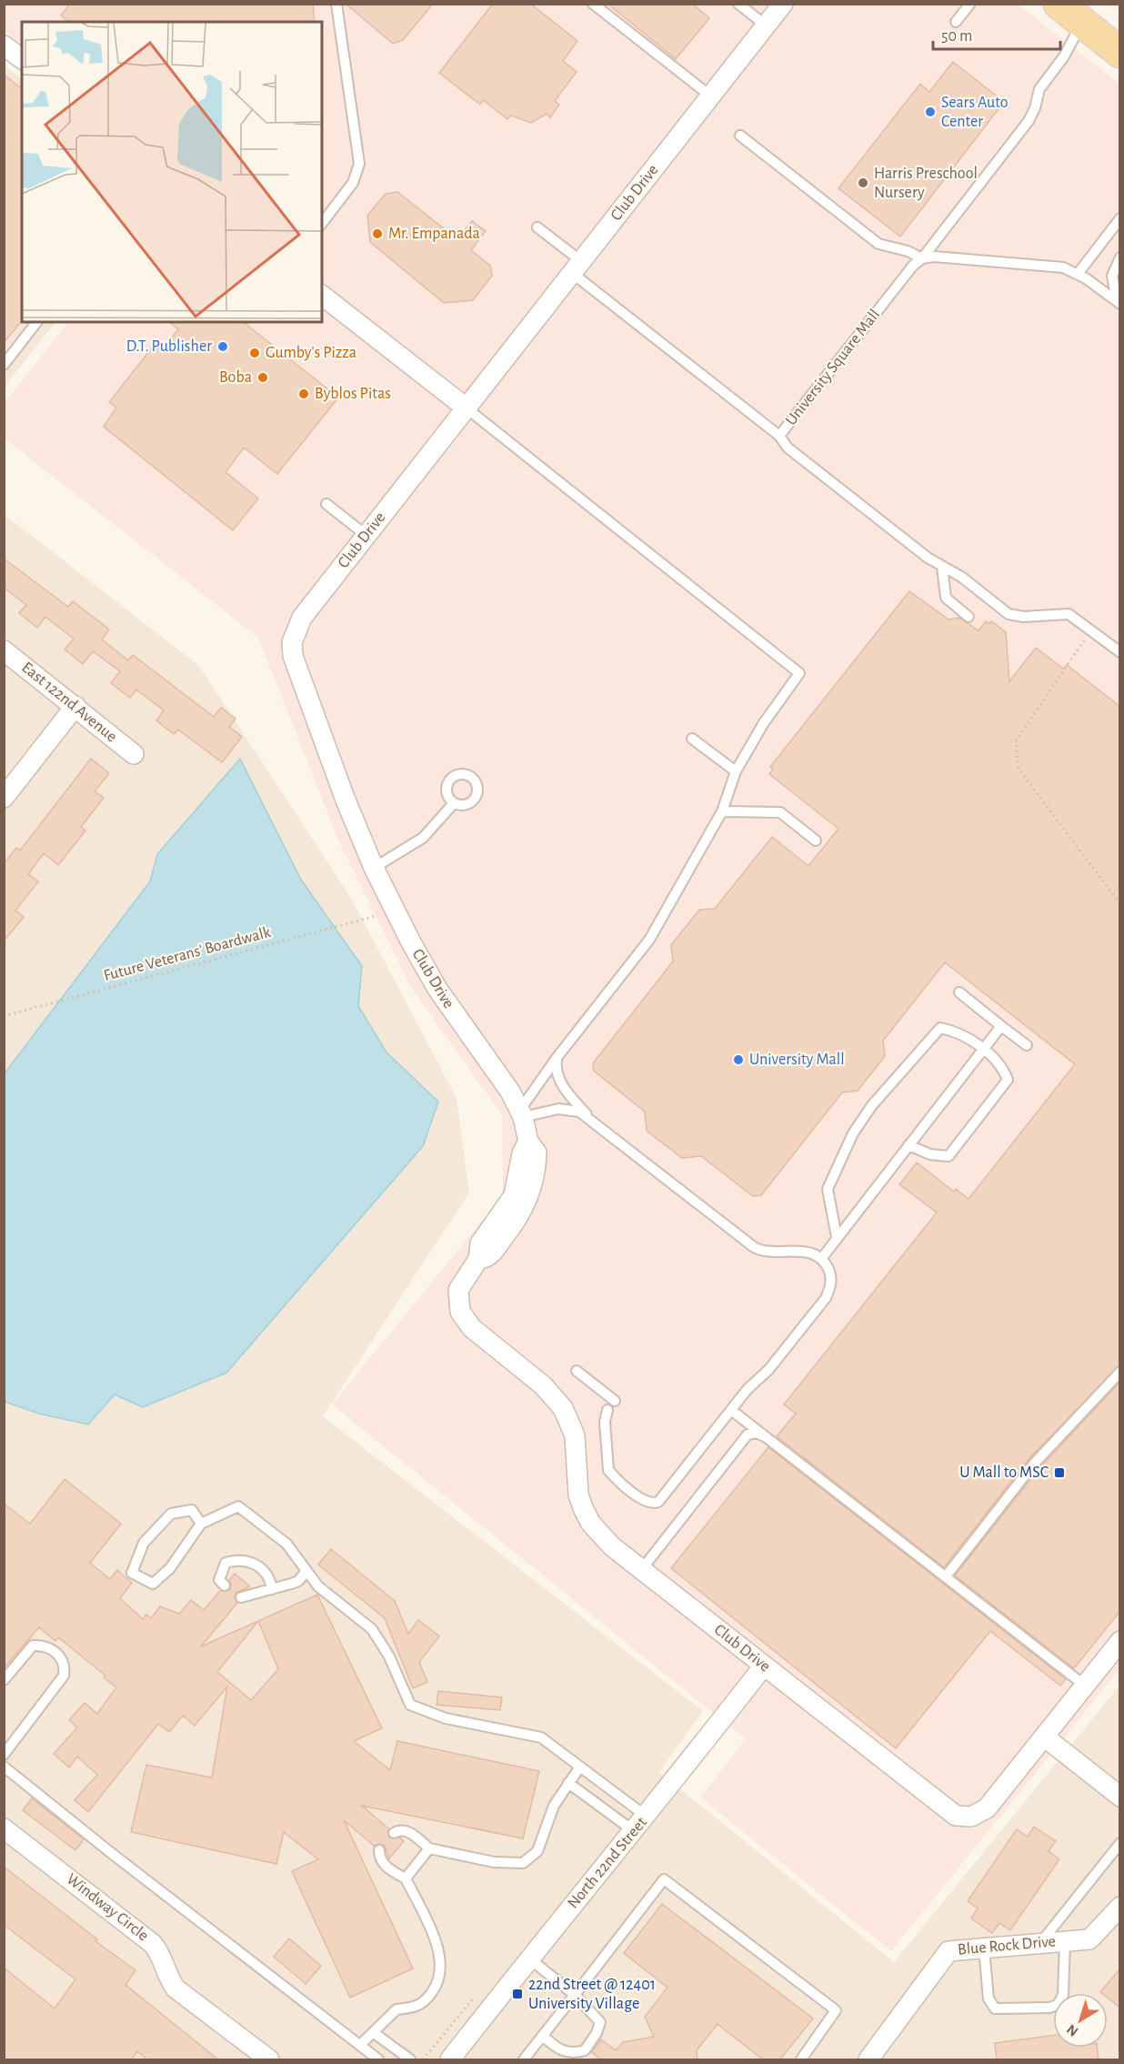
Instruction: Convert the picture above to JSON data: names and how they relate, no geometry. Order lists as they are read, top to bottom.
{
  "streets": {
    "street": [
      "Club Drive",
      "East 122nd Avenue",
      "North 22nd Street",
      "Windway Circle",
      "Blue Rock Drive"
    ],
    "lane": ["University Square Mall"],
    "path": ["Future Veterans' Boardwalk"]
  },
  "crossings": [
    ["Club Drive", "University Square Mall"],
    ["Club Drive", "North 22nd Street"]
  ],
  "places": {
    "other": [
      "Sears Auto Center",
      "Harris Preschool Nursery",
      "Mr. Empanada",
      "D.T. Publisher",
      "Gumby's Pizza",
      "Boba",
      "Byblos Pitas",
      "University Mall"
    ],
    "transit": ["U Mall to MSC", "22nd Street @ 12401 University Village"]
  },
  "scale_bar": "50 m",
  "north": "bottom left"
}
